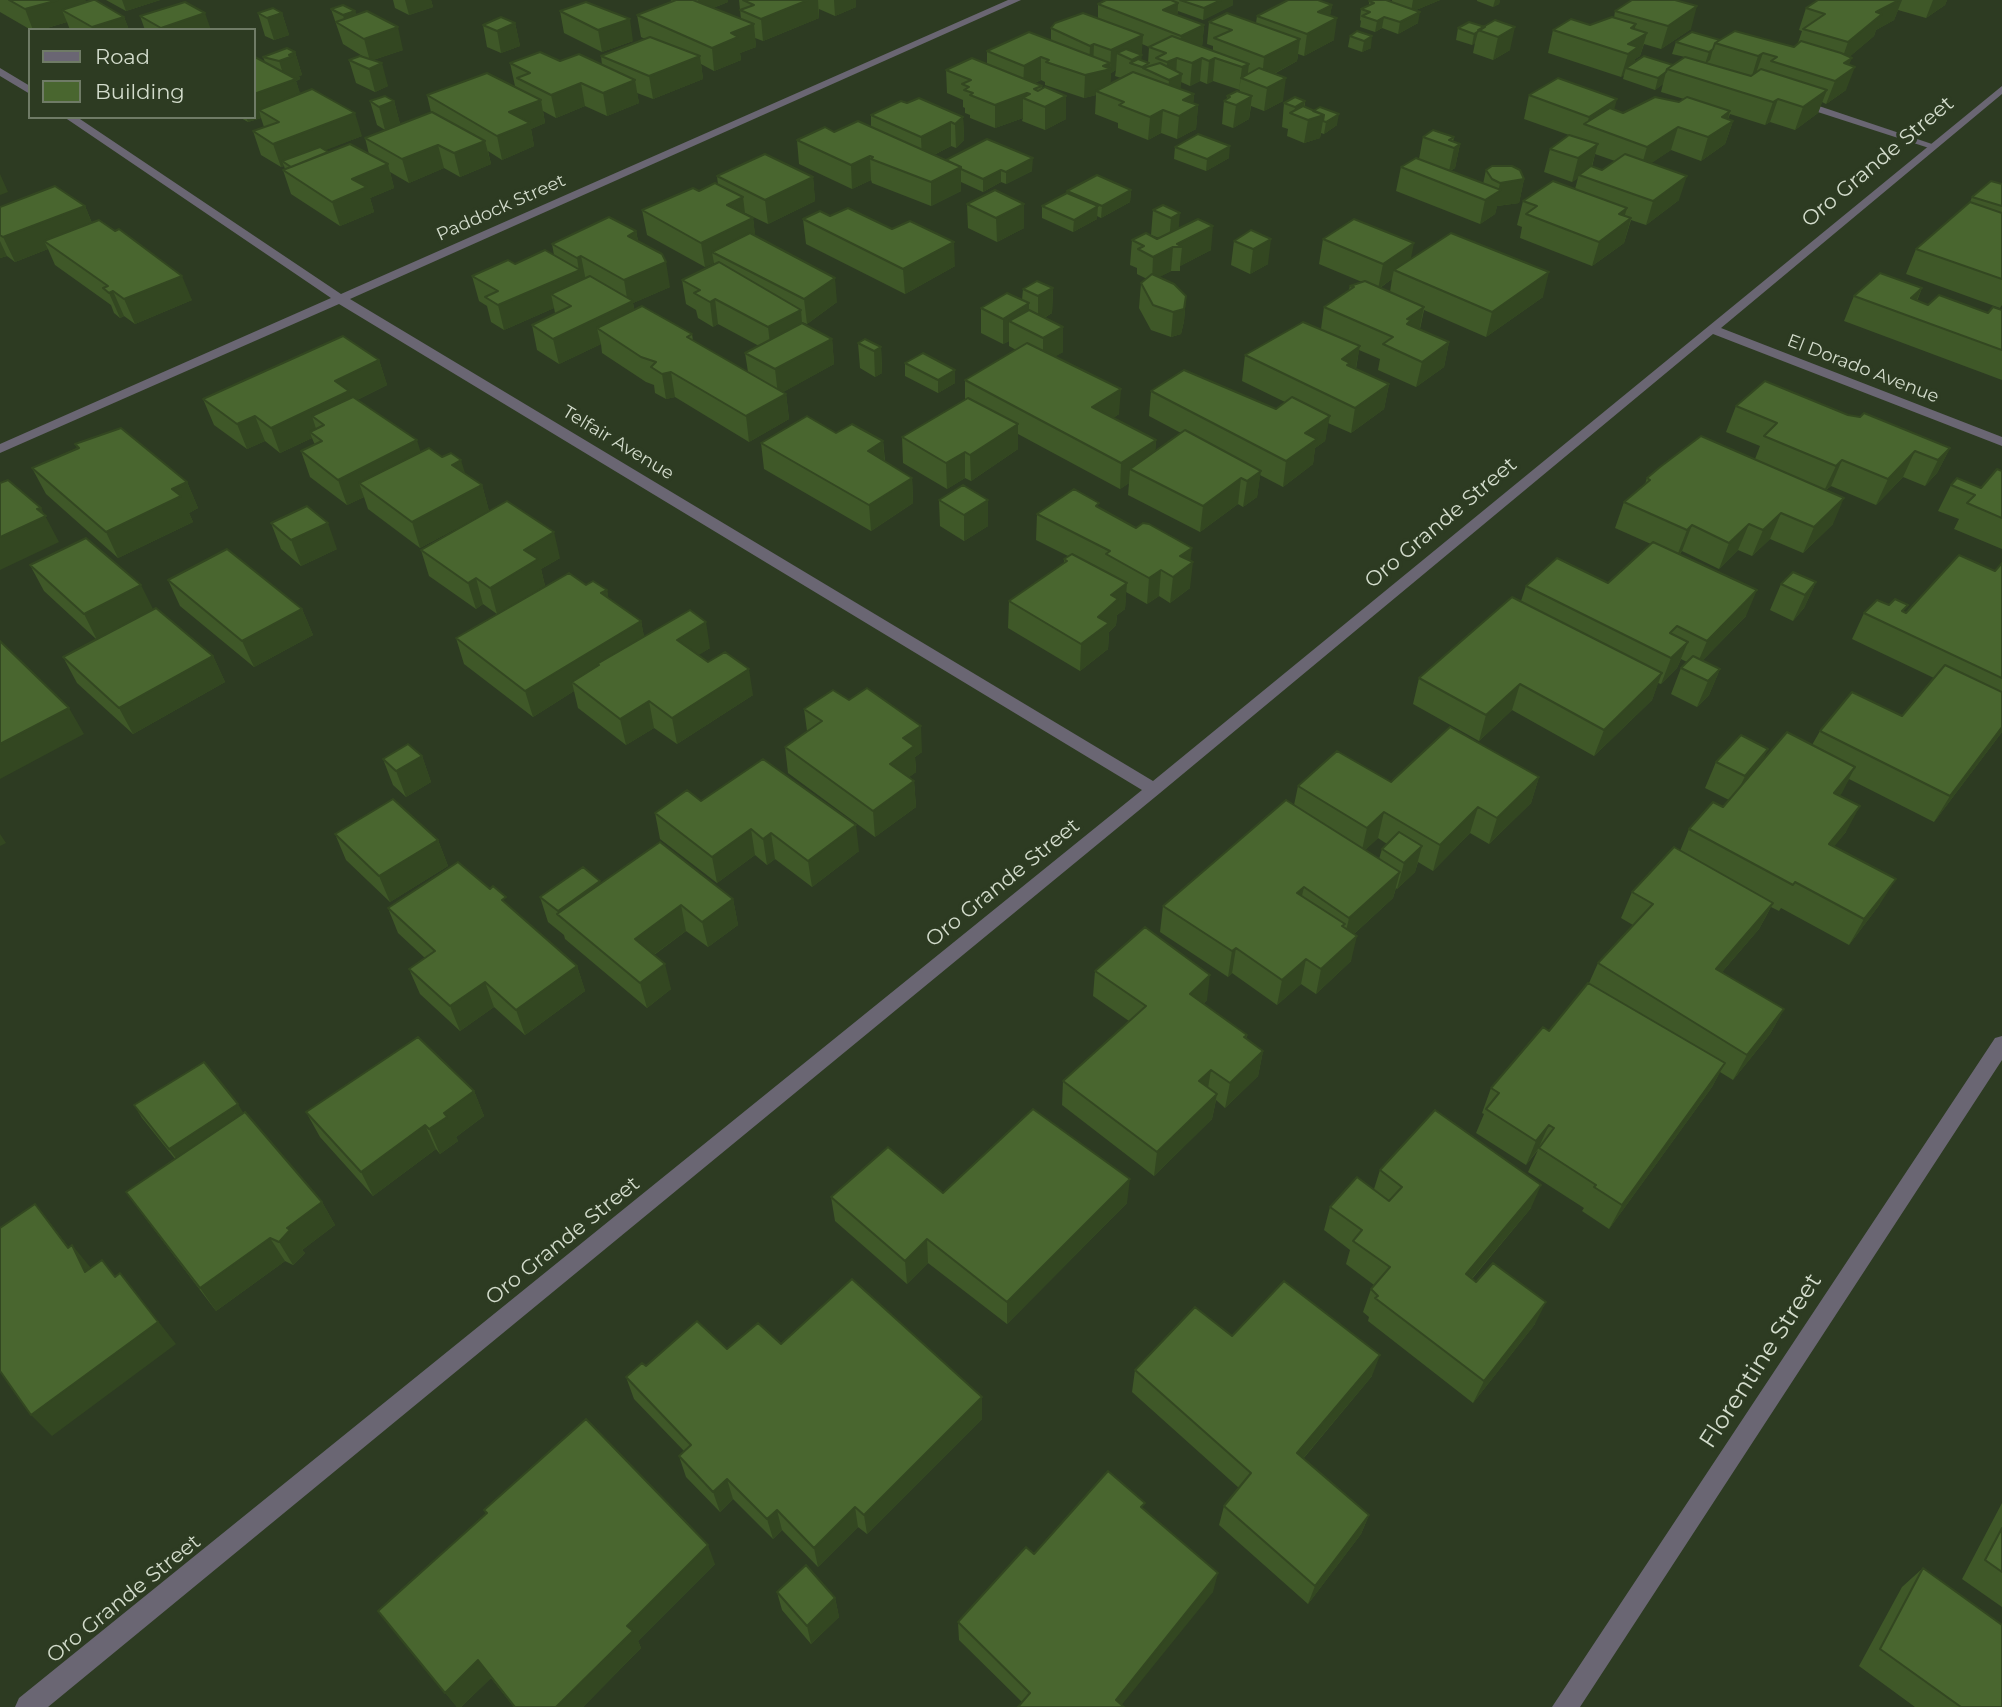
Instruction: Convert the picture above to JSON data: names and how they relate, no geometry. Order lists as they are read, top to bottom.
{
  "streets": {
    "street": [
      "Oro Grande Street",
      "Paddock Street",
      "El Dorado Avenue",
      "Telfair Avenue",
      "Florentine Street"
    ]
  },
  "crossings": [
    ["Oro Grande Street", "El Dorado Avenue"],
    ["Oro Grande Street", "Telfair Avenue"],
    ["Paddock Street", "Telfair Avenue"]
  ],
  "legend": ["Road", "Building"]
}
